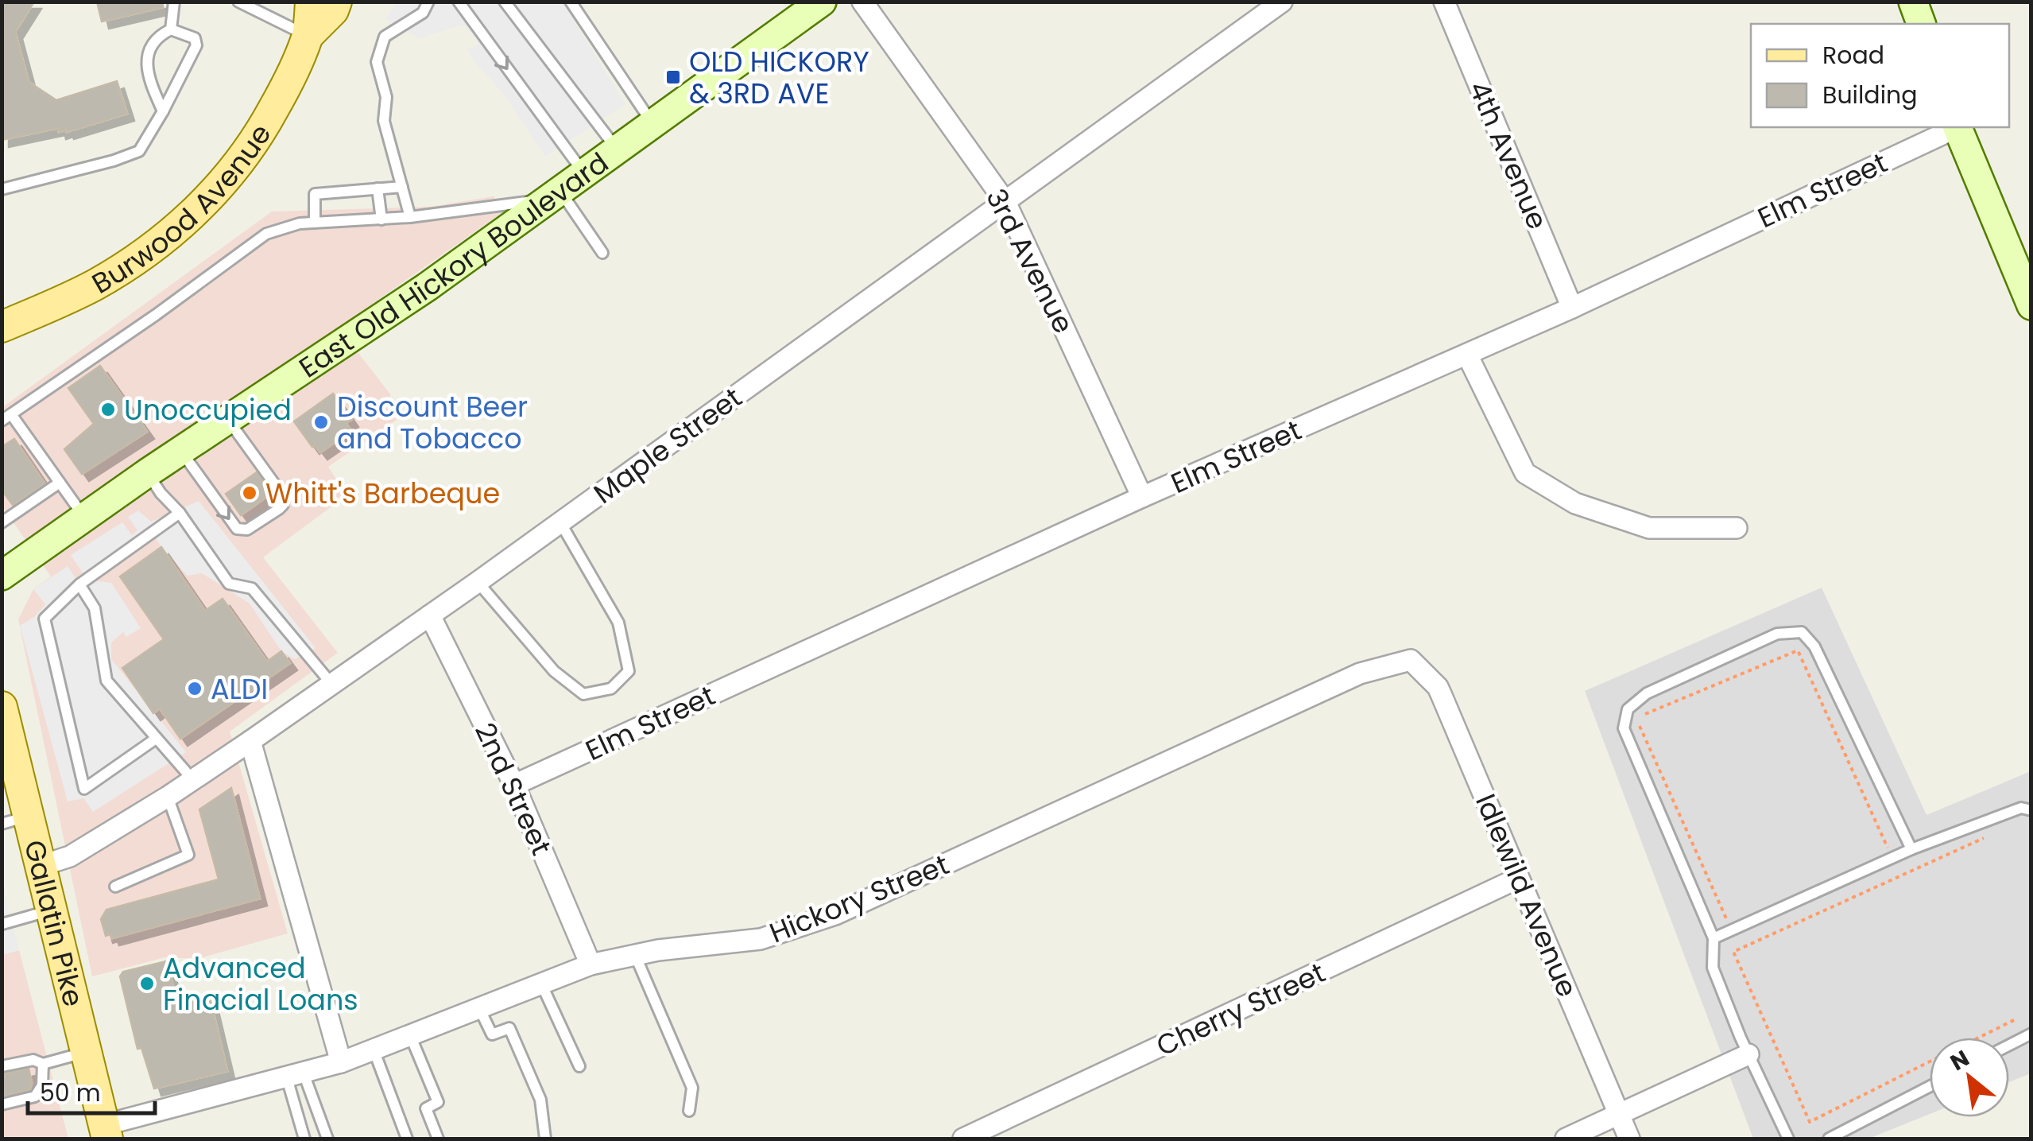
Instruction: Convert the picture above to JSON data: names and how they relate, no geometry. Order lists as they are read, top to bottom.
{
  "streets": {
    "main road": ["Burwood Avenue", "Gallatin Pike"],
    "street": [
      "4th Avenue",
      "Elm Street",
      "3rd Avenue",
      "East Old Hickory Boulevard",
      "Maple Street",
      "2nd Street",
      "Idlewild Avenue",
      "Hickory Street",
      "Cherry Street"
    ]
  },
  "crossings": [
    ["4th Avenue", "Elm Street"],
    ["Elm Street", "3rd Avenue"],
    ["Elm Street", "2nd Street"],
    ["3rd Avenue", "Maple Street"],
    ["Maple Street", "2nd Street"],
    ["Maple Street", "Gallatin Pike"],
    ["2nd Street", "Hickory Street"],
    ["Idlewild Avenue", "Hickory Street"],
    ["Idlewild Avenue", "Cherry Street"],
    ["Hickory Street", "Gallatin Pike"]
  ],
  "places": {
    "transit": ["OLD HICKORY & 3RD AVE"],
    "other": [
      "Unoccupied",
      "Discount Beer and Tobacco",
      "Whitt's Barbeque",
      "ALDI",
      "Advanced Finacial Loans"
    ]
  },
  "legend": ["Road", "Building"],
  "scale_bar": "50 m",
  "north": "top left"
}
